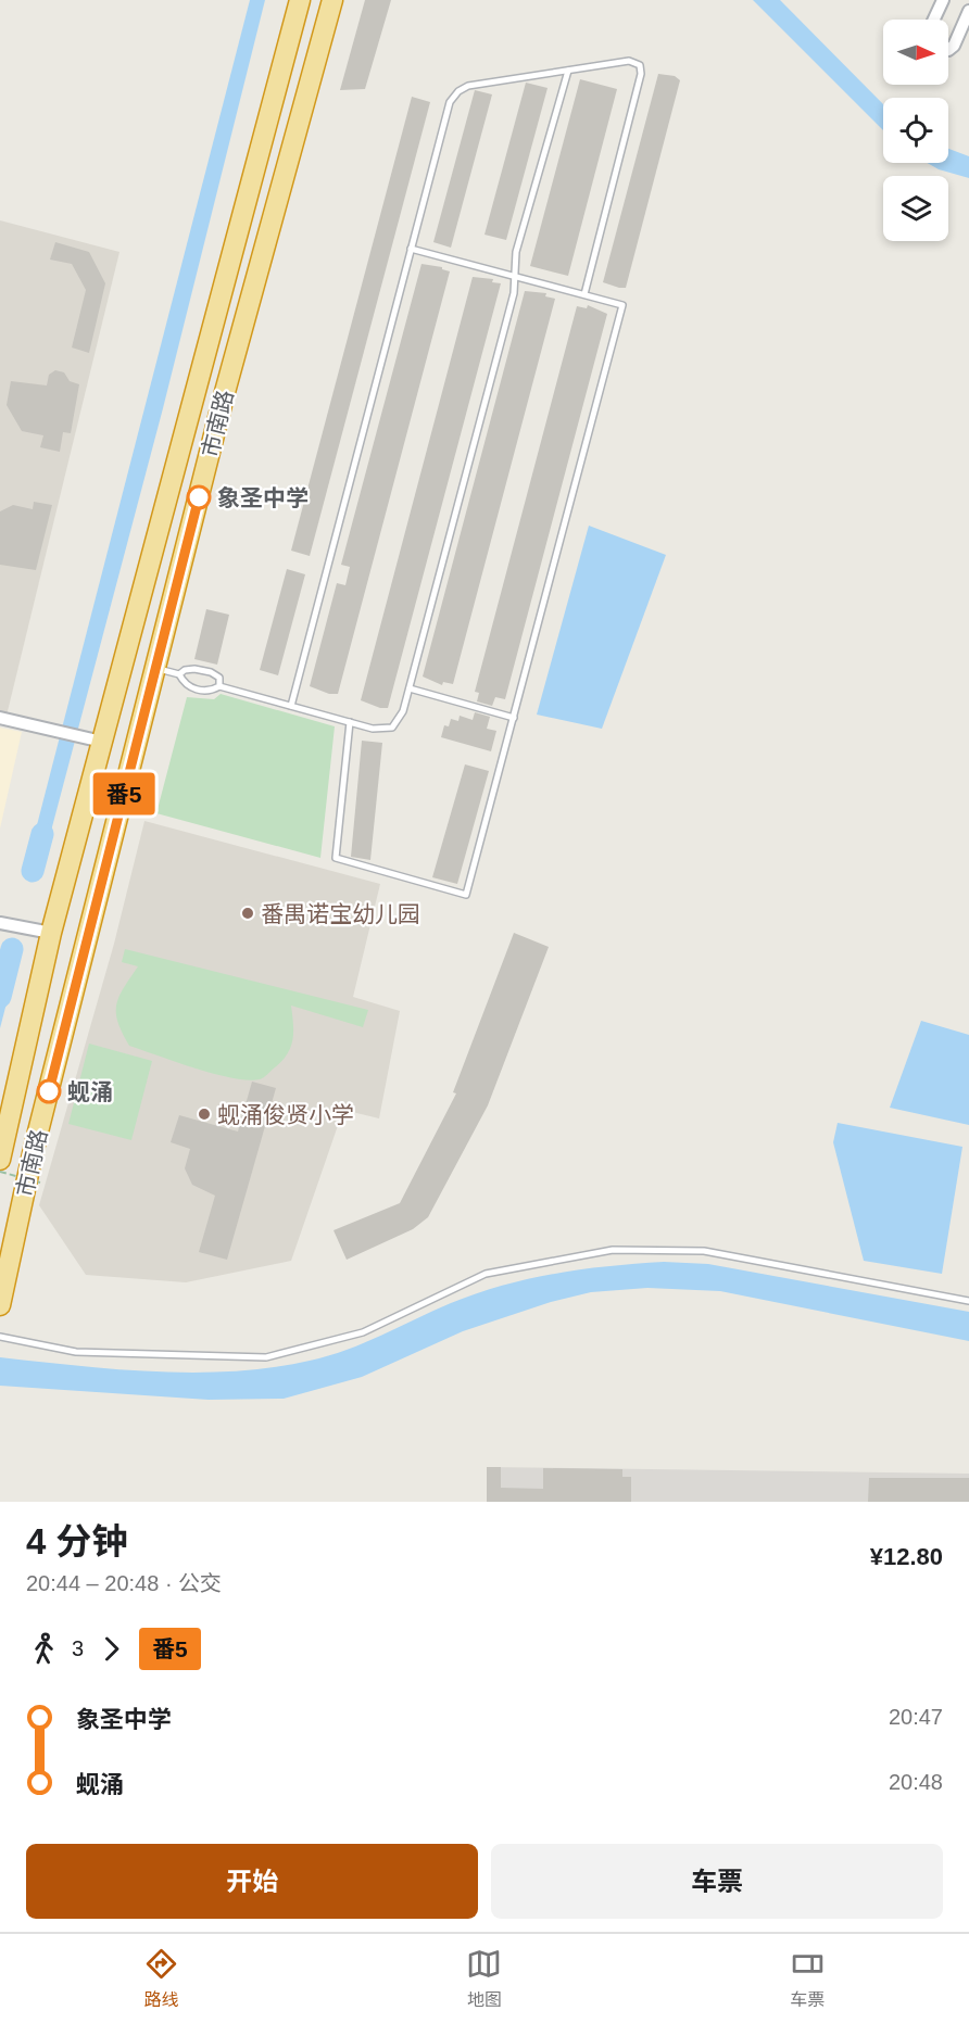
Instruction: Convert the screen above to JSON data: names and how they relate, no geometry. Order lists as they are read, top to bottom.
{
  "streets": {
    "highway": ["市南路"]
  },
  "places": [
    "象圣中学",
    "番禺诺宝幼儿园",
    "蚬涌",
    "蚬涌俊贤小学"
  ],
  "lines": ["bus line 番5"],
  "north": "right",
  "page": {
    "on_map": "番5",
    "heading": ["4 分钟", "20:44 – 20:48 · 公交", "¥12.80"],
    "legs": ["3", "番5"],
    "list": [
      {
        "name": "象圣中学",
        "value": "20:47"
      },
      {
        "name": "蚬涌",
        "value": "20:48"
      }
    ],
    "buttons": ["开始", "车票"],
    "tabs": ["路线", "地图", "车票"]
  }
}
